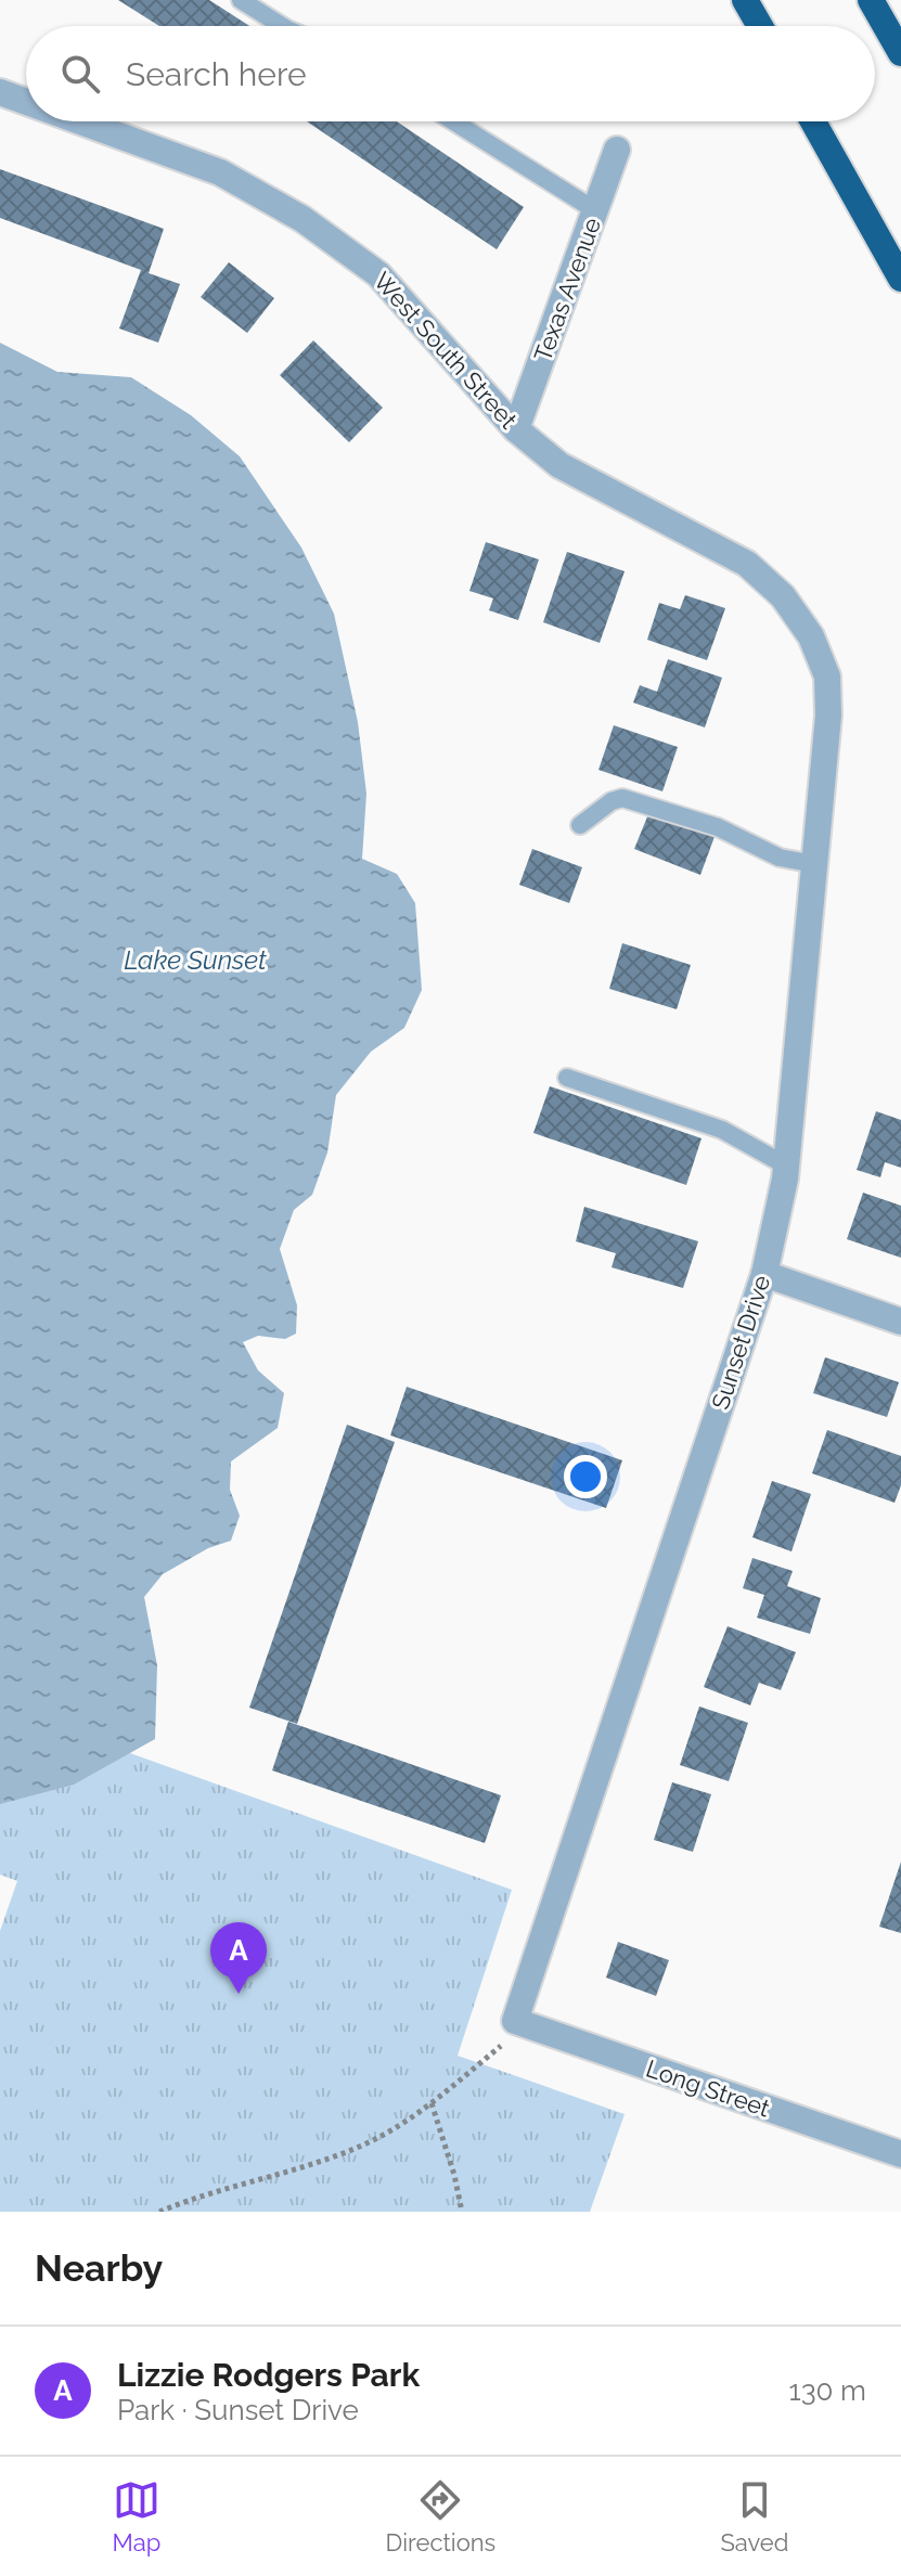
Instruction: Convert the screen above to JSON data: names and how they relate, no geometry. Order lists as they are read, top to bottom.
{
  "streets": {
    "street": [
      "Texas Avenue",
      "West South Street",
      "Sunset Drive",
      "Long Street"
    ]
  },
  "crossings": [
    ["Texas Avenue", "West South Street"],
    ["West South Street", "Sunset Drive"],
    ["Sunset Drive", "Long Street"]
  ],
  "water": ["Lake Sunset"],
  "page": {
    "search": "Search here",
    "pins": "A",
    "heading": "Nearby",
    "list": [
      {
        "mark": "A",
        "name": "Lizzie Rodgers Park",
        "note": "Park · Sunset Drive",
        "value": "130 m"
      }
    ],
    "nav": ["Map", "Directions", "Saved"]
  }
}
